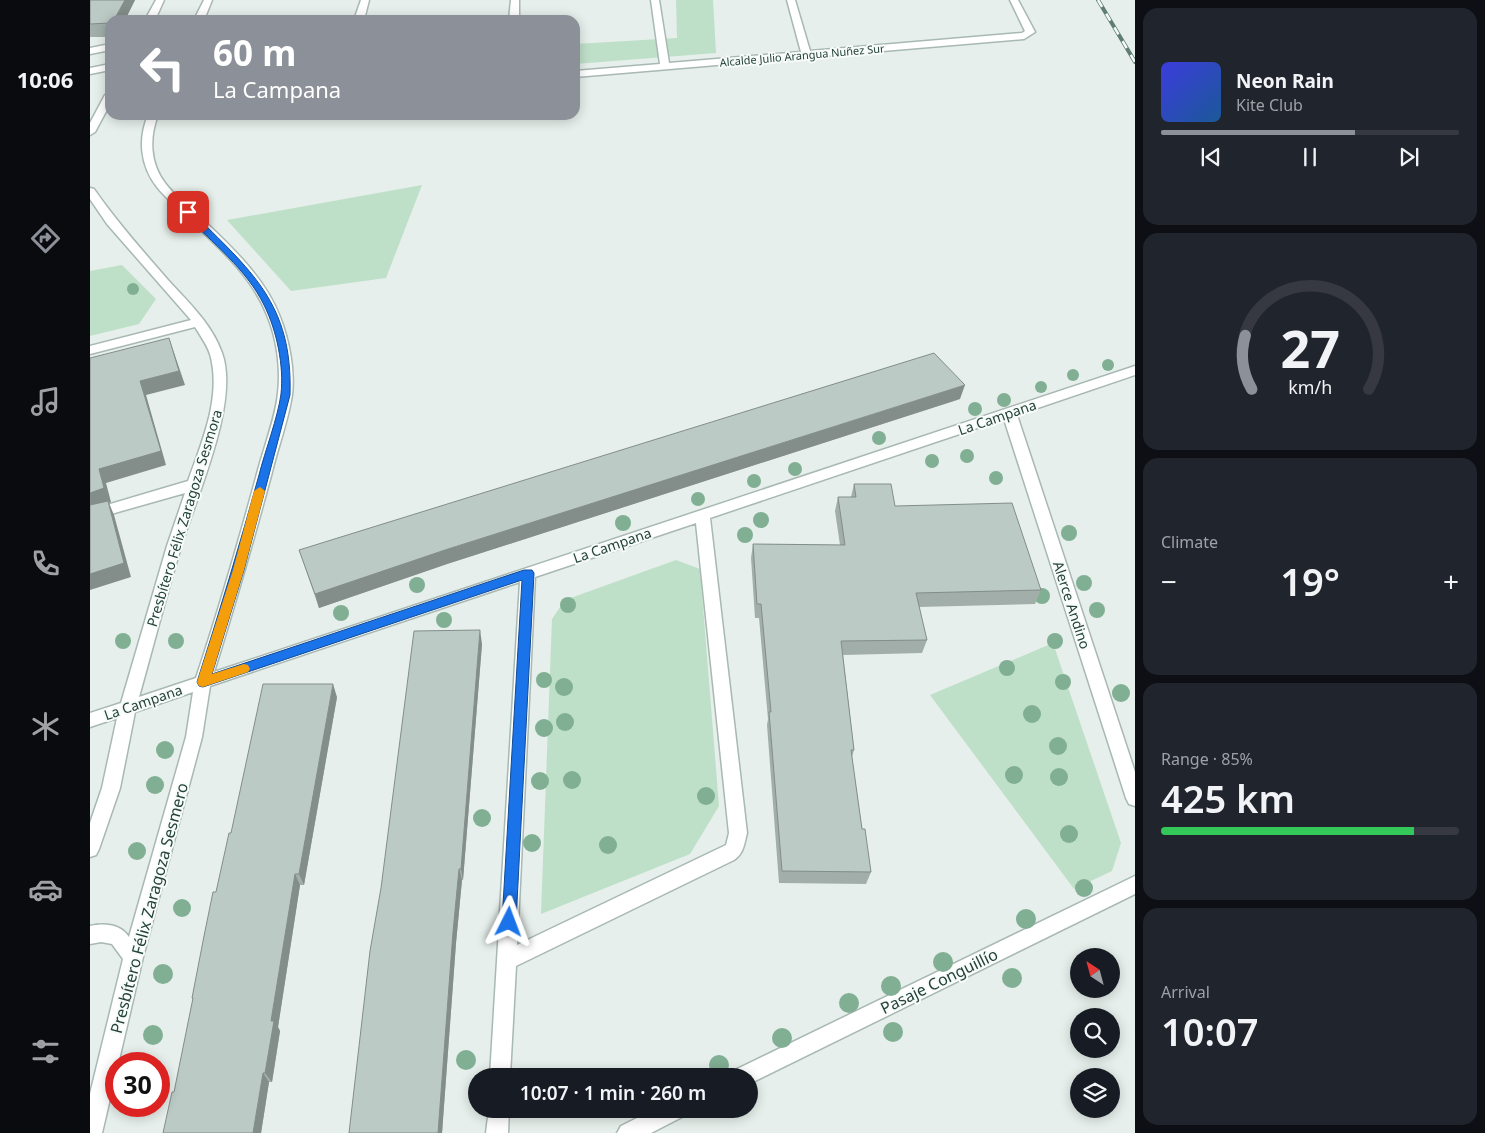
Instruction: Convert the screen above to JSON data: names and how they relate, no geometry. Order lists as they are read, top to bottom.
{
  "streets": {
    "street": [
      "Alcalde Julio Arangua Nuñez Sur",
      "La Campana",
      "Presbítero Félix Zaragoza Sesmora",
      "Alerce Andino",
      "Presbítero Félix Zaragoza Sesmero",
      "Pasaje Conguillío"
    ]
  },
  "crossings": [
    ["La Campana", "Presbítero Félix Zaragoza Sesmora"],
    ["La Campana", "Alerce Andino"],
    ["La Campana", "Presbítero Félix Zaragoza Sesmero"]
  ],
  "north": "top left",
  "page": {
    "tabs": "10:06",
    "turn": ["60 m", "La Campana"],
    "song": ["Neon Rain", "Kite Club"],
    "tile": [
      "Climate",
      ["Range · 85%", "425 km"],
      ["Arrival", "10:07"]
    ],
    "heat": ["−", "19°", "+"],
    "limit": "30",
    "trip": "10:07 · 1 min · 260 m",
    "gauge": ["27", "km/h"]
  }
}
